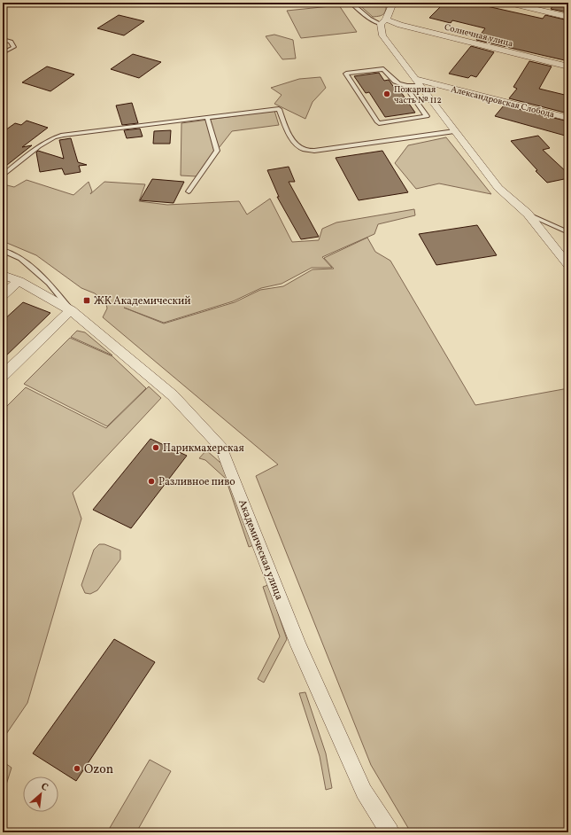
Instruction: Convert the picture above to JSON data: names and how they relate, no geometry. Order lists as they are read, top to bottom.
{
  "streets": {
    "street": ["Солнечная улица", "Александровская Слобода", "Академическая улица"]
  },
  "places": {
    "other": [
      "Пожарная часть № 112",
      "Парикмахерская",
      "Разливное пиво",
      "Ozon"
    ],
    "transit": ["ЖК Академический"]
  },
  "north": "top right"
}
